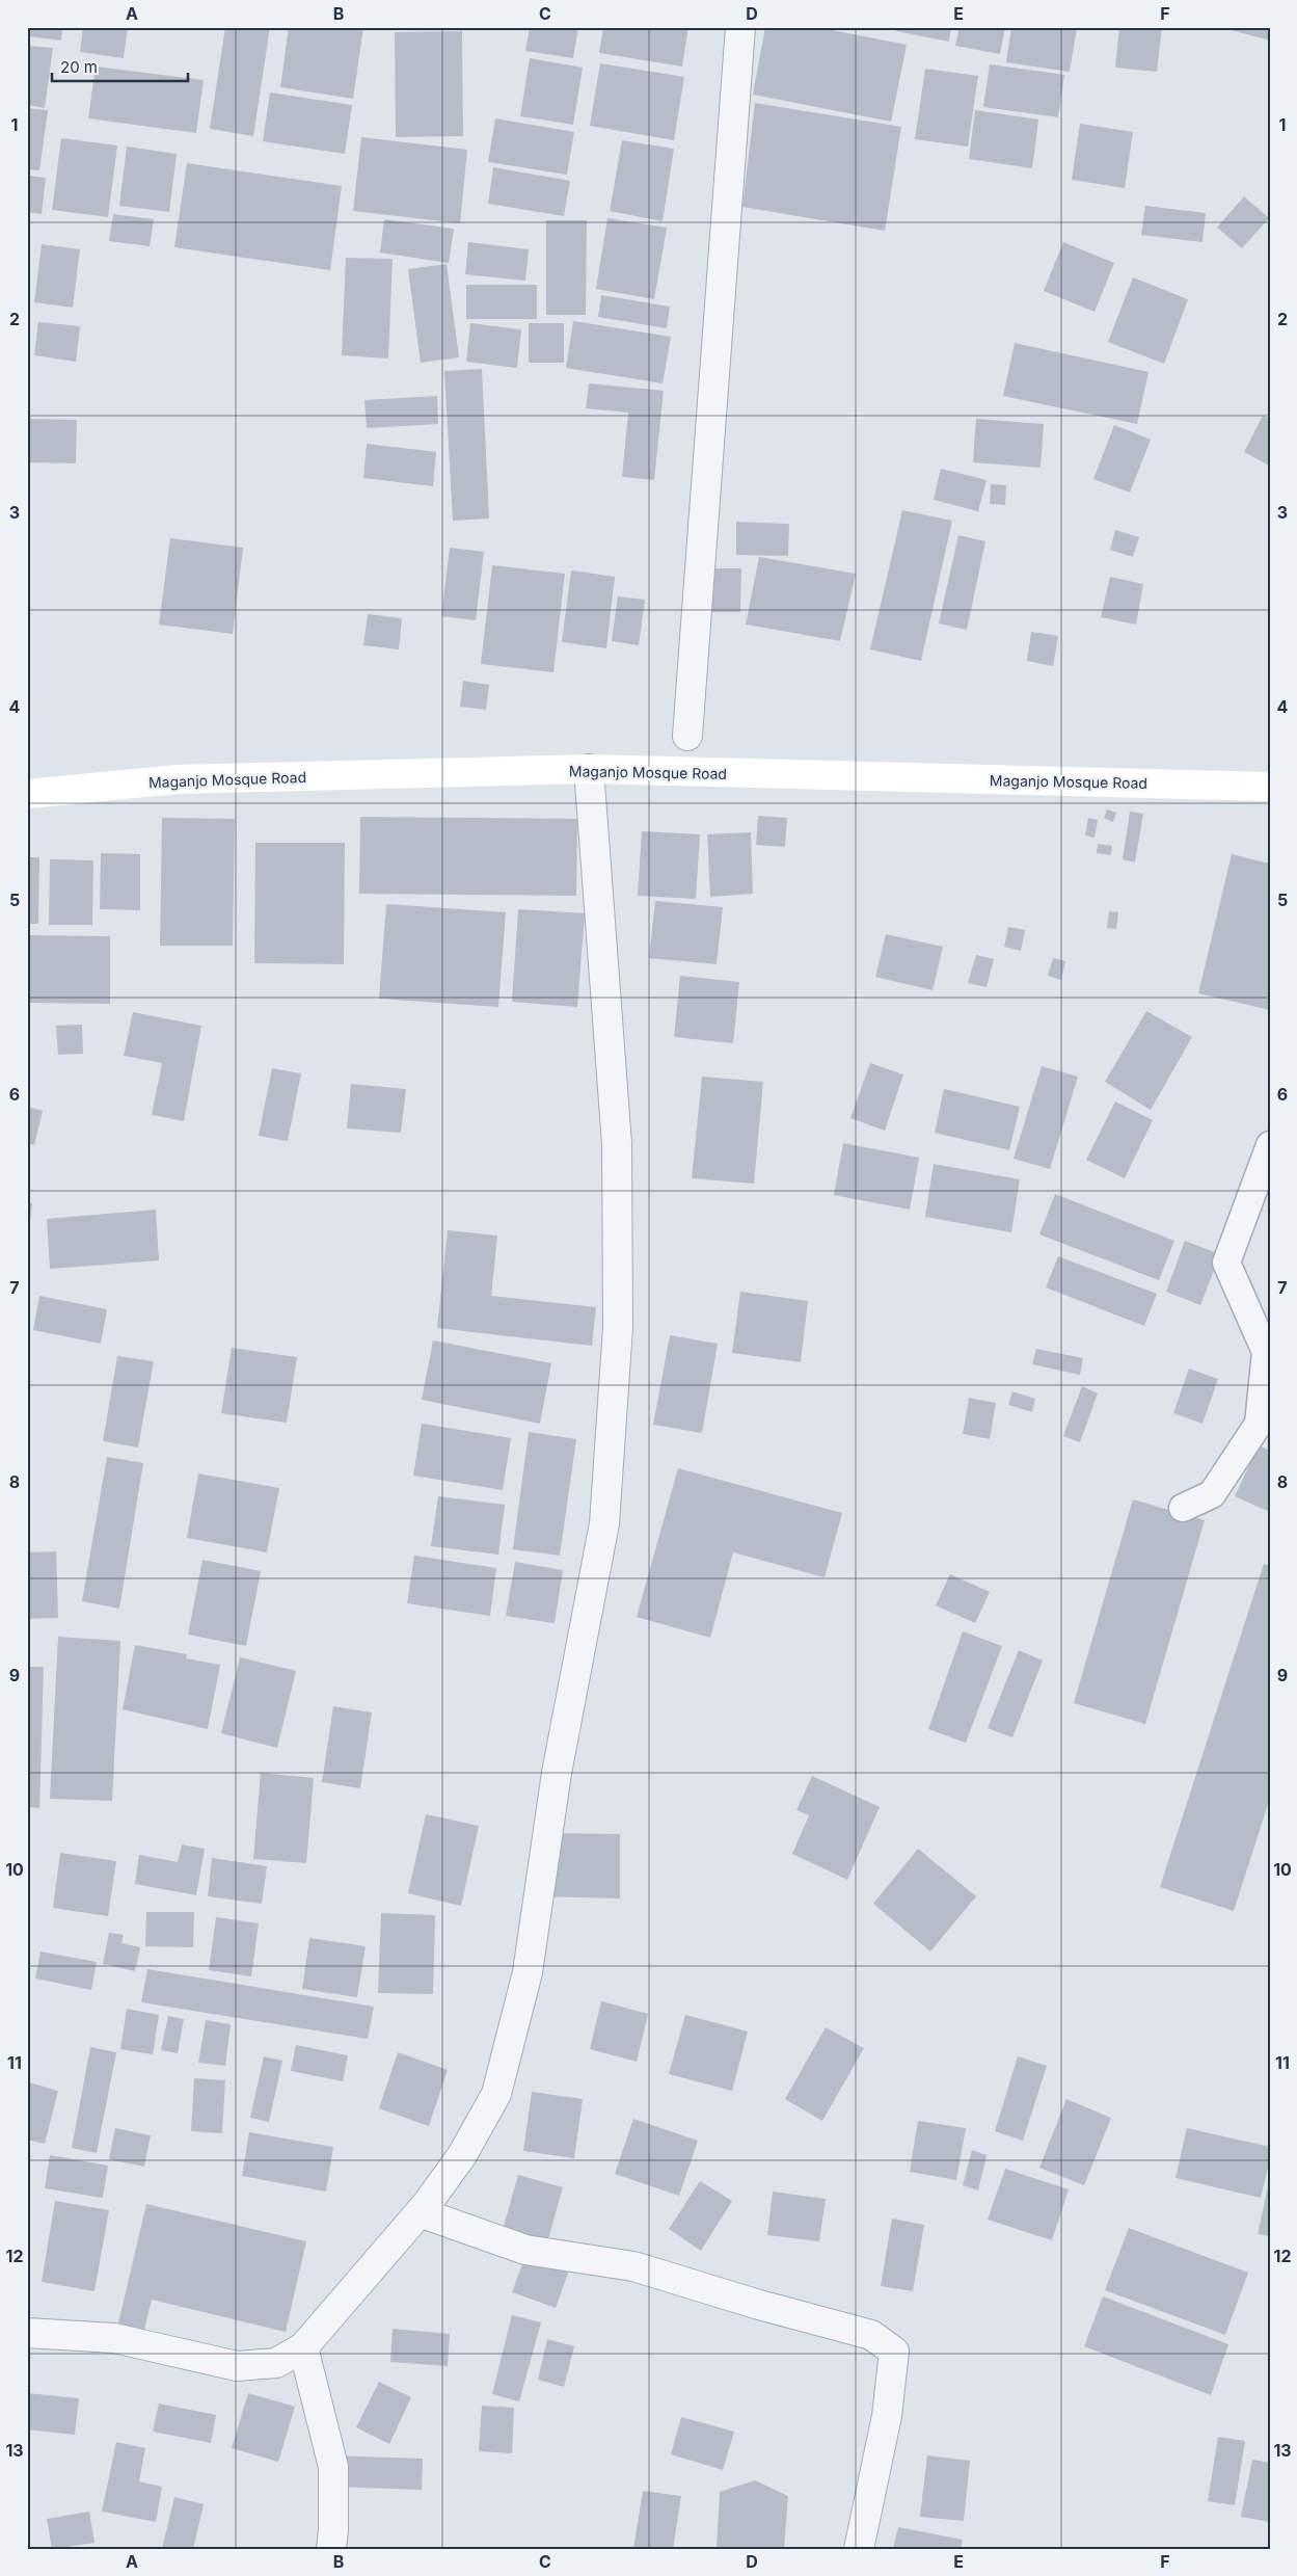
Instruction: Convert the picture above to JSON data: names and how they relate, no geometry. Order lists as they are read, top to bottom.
{
  "streets": {
    "street": ["Maganjo Mosque Road"]
  },
  "scale_bar": "20 m",
  "grid": {
    "columns": [
      "A",
      "B",
      "C",
      "D",
      "E",
      "F"
    ],
    "rows": [
      "1",
      "2",
      "3",
      "4",
      "5",
      "6",
      "7",
      "8",
      "9",
      "10",
      "11",
      "12",
      "13"
    ]
  }
}
